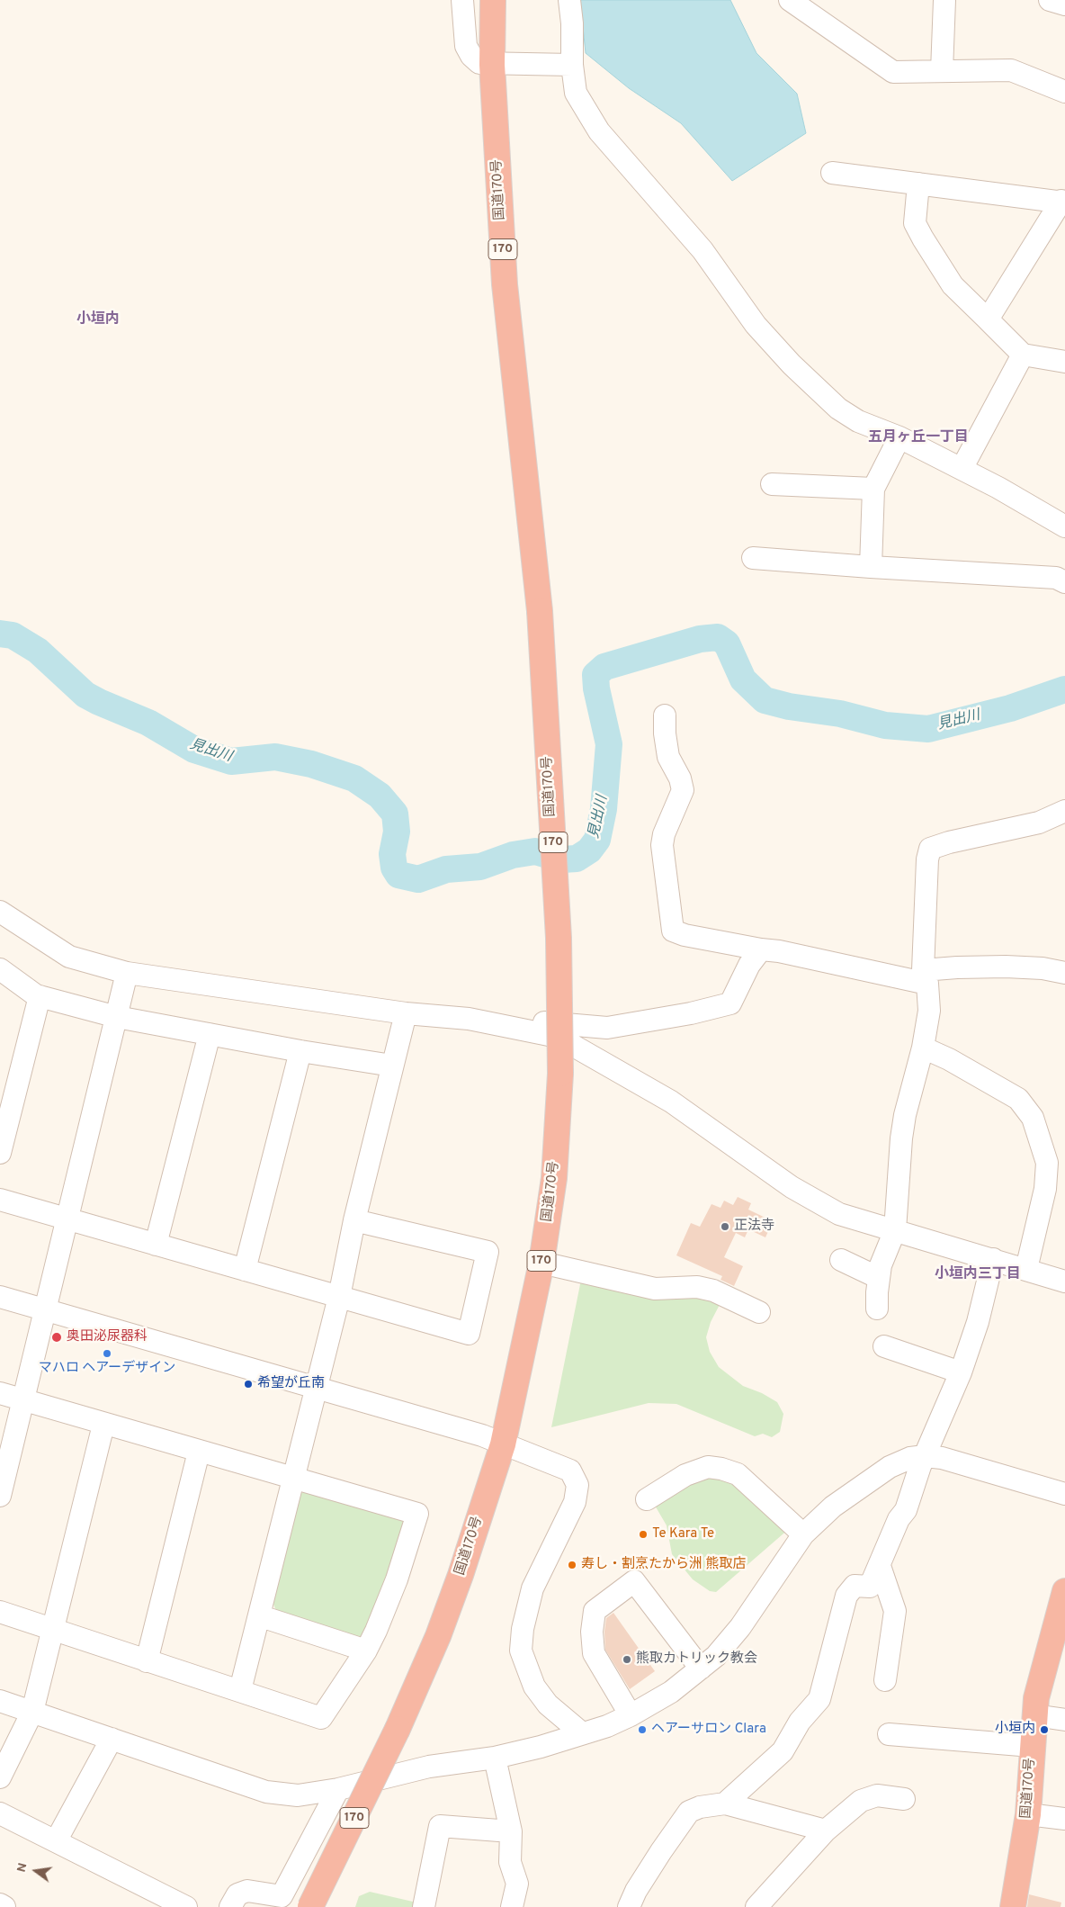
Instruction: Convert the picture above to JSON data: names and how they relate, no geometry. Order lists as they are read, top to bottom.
{
  "streets": {
    "highway": ["国道170号", "170"]
  },
  "districts": ["小垣内", "五月ヶ丘一丁目", "小垣内三丁目"],
  "water": ["見出川"],
  "places": [
    "正法寺",
    "奥田泌尿器科",
    "マハロ ヘアーデザイン",
    "希望が丘南",
    "Te Kara Te",
    "寿し・割烹たから洲 熊取店",
    "熊取カトリック教会",
    "ヘアーサロン Clara",
    "小垣内"
  ],
  "north": "left"
}
